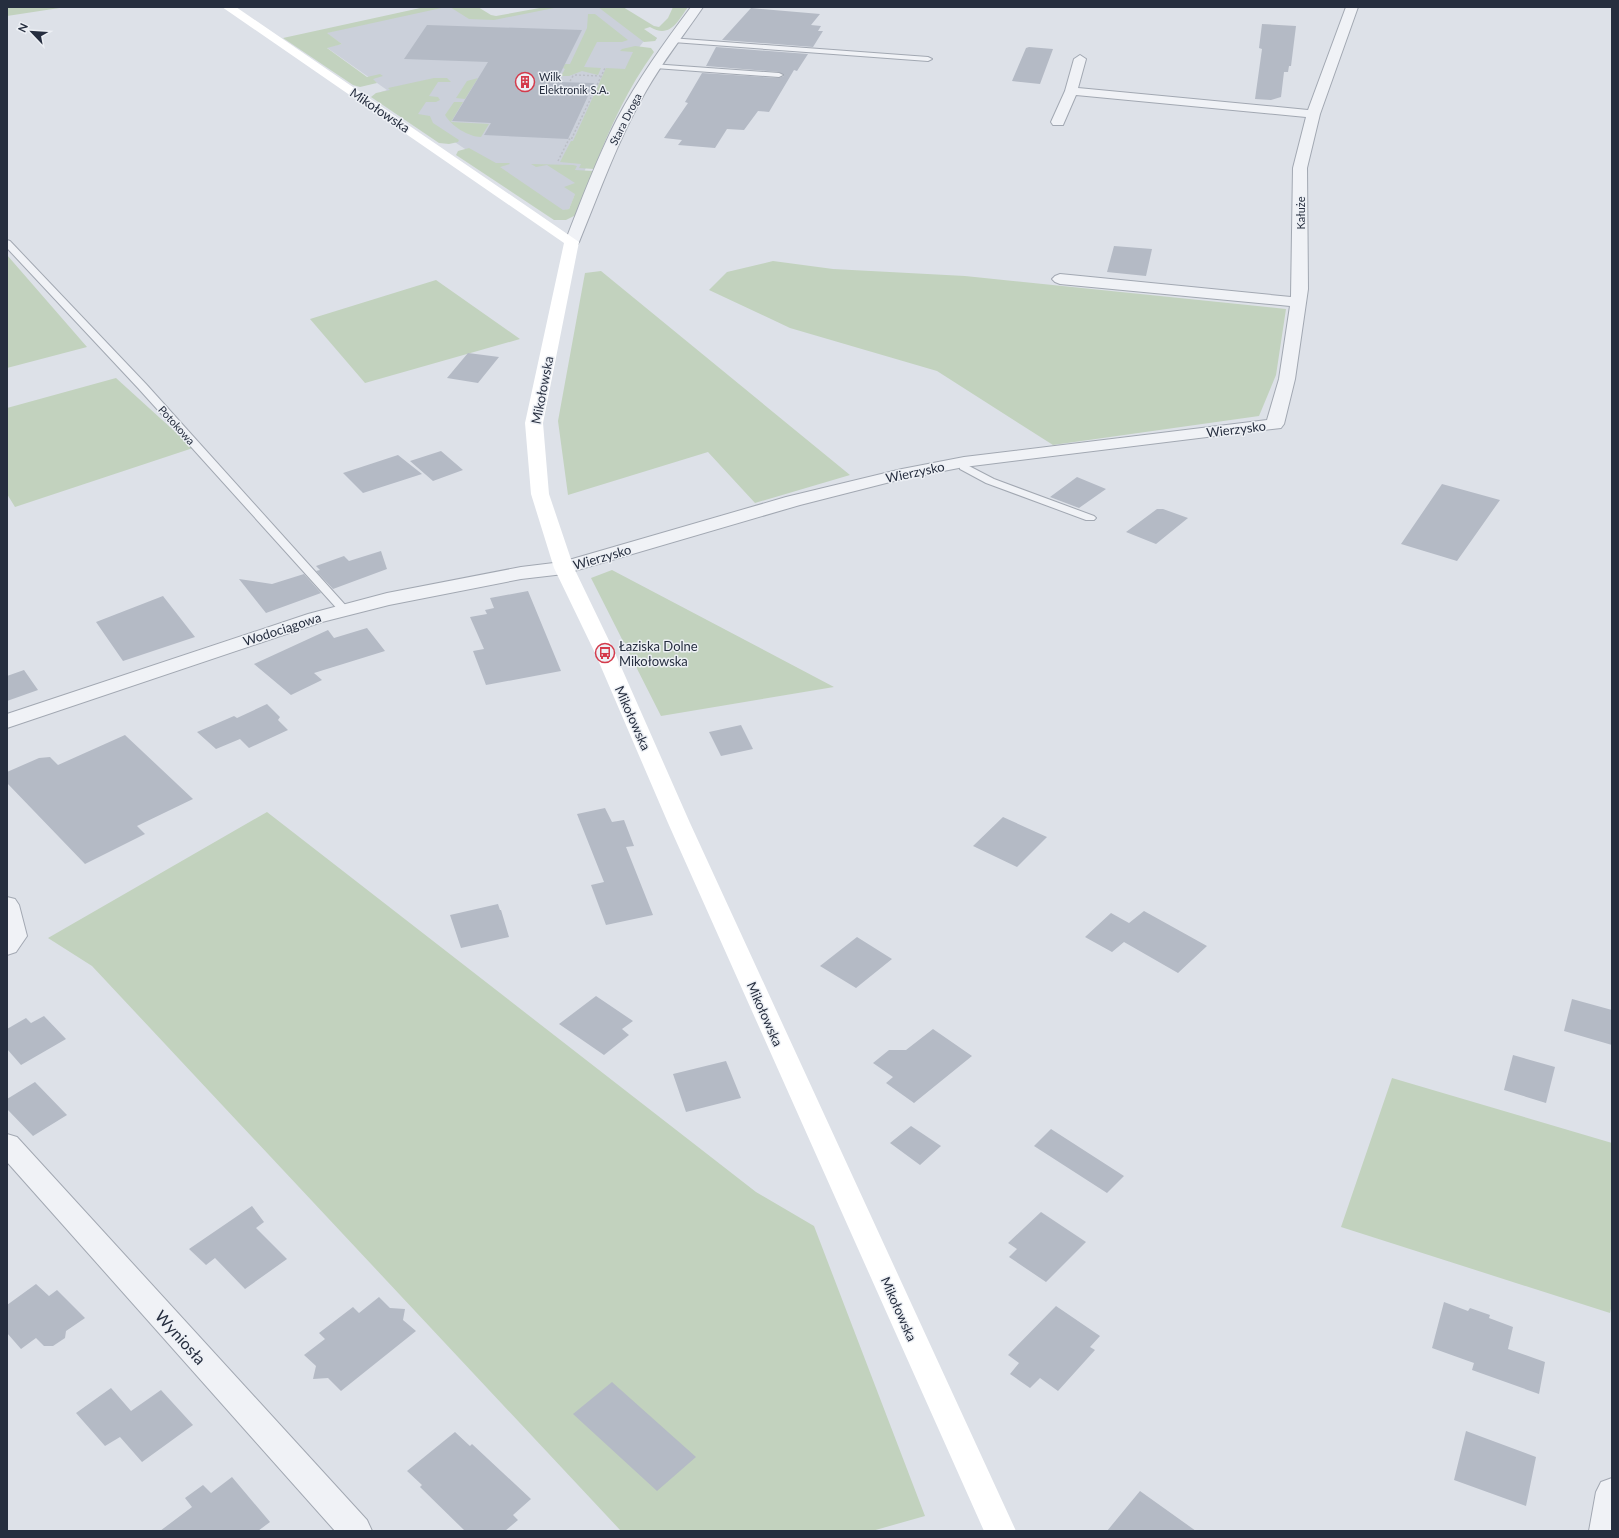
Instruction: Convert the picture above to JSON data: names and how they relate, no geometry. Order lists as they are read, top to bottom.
{
  "streets": {
    "street": [
      "Mikołowska",
      "Stara Droga",
      "Kałuże",
      "Wierzysko",
      "Wodociągowa",
      "Wyniosła"
    ],
    "lane": ["Potokowa"]
  },
  "crossings": [
    ["Mikołowska", "Stara Droga"],
    ["Mikołowska", "Wierzysko"],
    ["Mikołowska", "Wodociągowa"],
    ["Kałuże", "Wierzysko"],
    ["Potokowa", "Wodociągowa"],
    ["Wierzysko", "Wodociągowa"]
  ],
  "places": {
    "building": ["Wilk Elektronik S.A."],
    "bus stop": ["Łaziska Dolne Mikołowska"]
  },
  "north": "top left"
}
